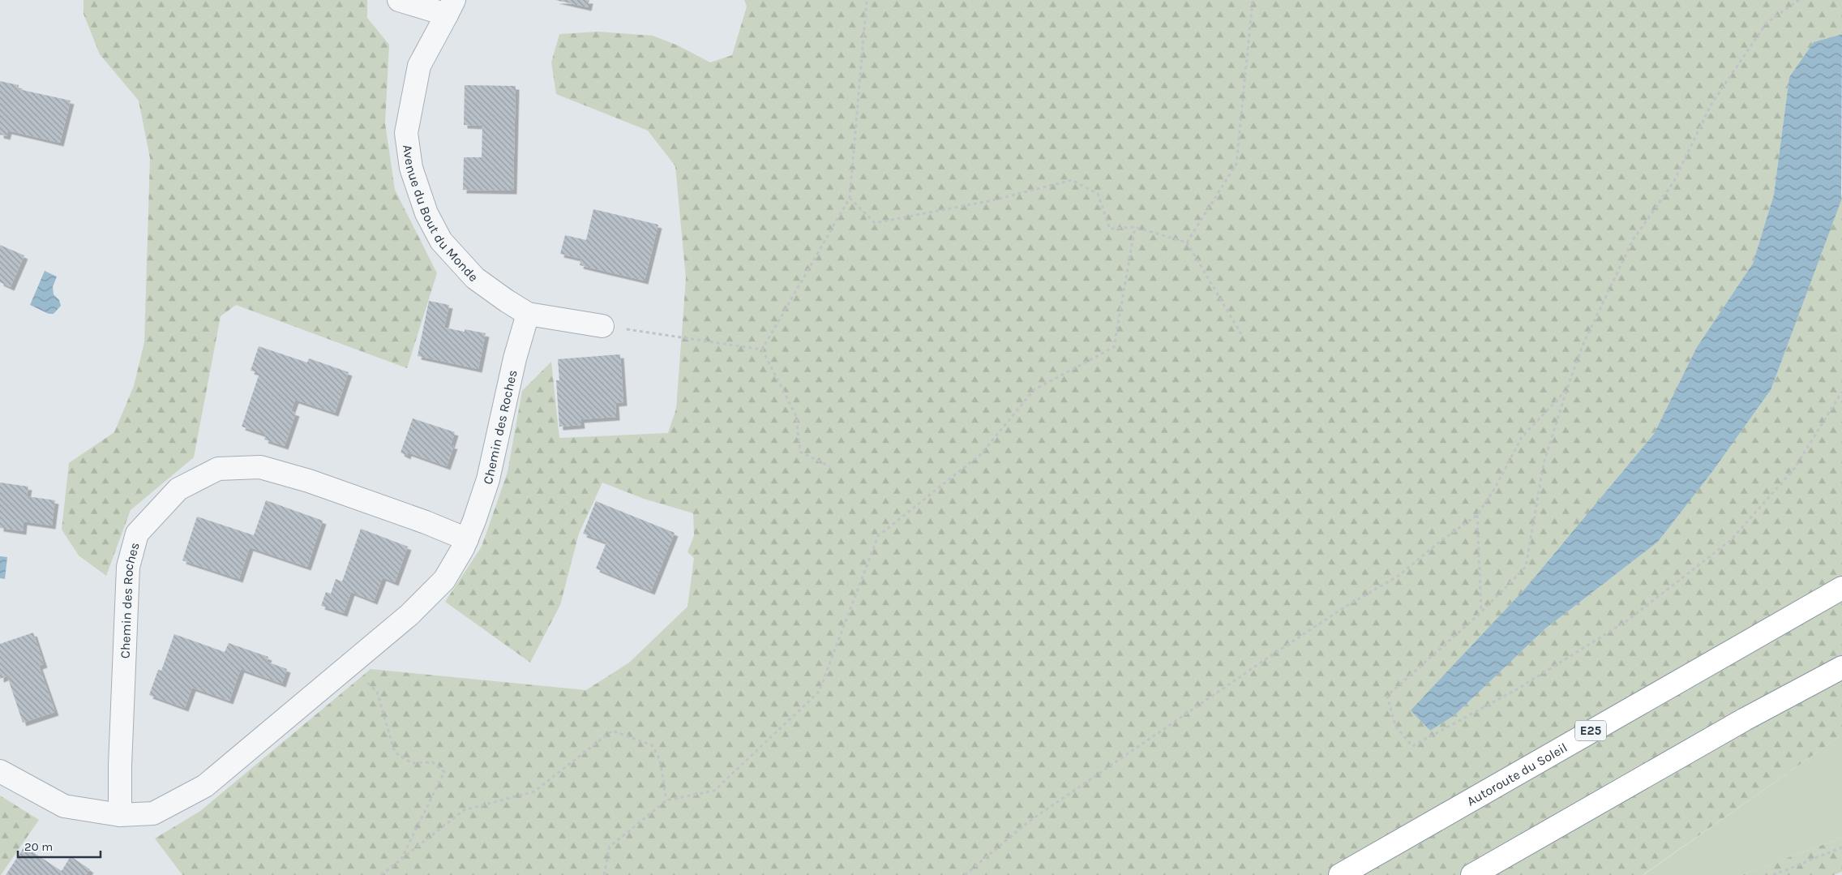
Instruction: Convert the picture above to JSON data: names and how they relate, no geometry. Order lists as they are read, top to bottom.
{
  "streets": {
    "highway": ["E25", "Autoroute du Soleil"],
    "street": ["Avenue du Bout du Monde", "Chemin des Roches"]
  },
  "crossings": [
    ["Avenue du Bout du Monde", "Chemin des Roches"]
  ],
  "scale_bar": "20 m"
}
